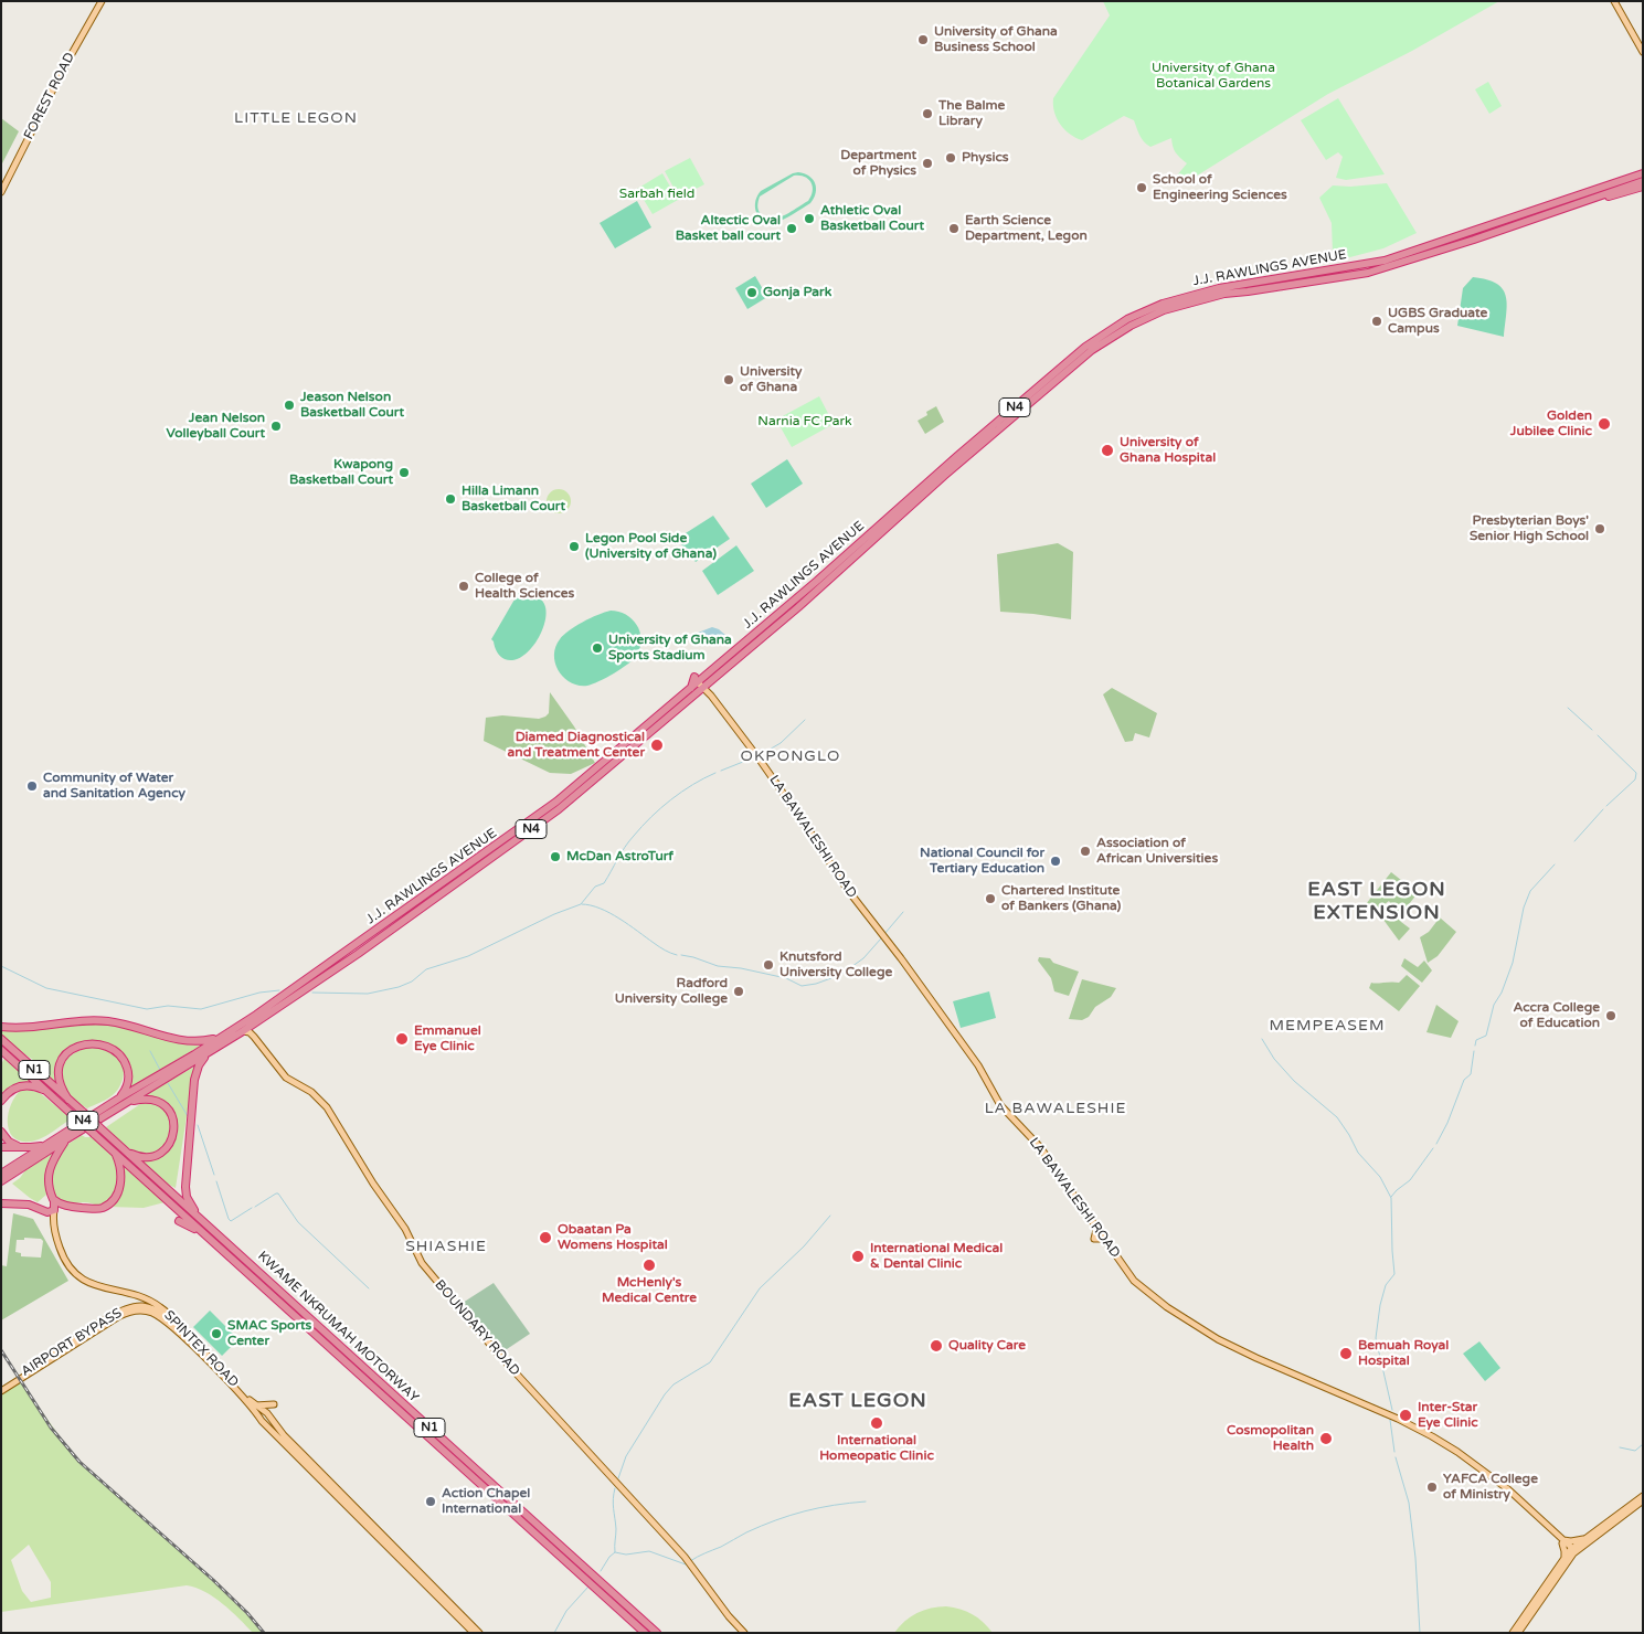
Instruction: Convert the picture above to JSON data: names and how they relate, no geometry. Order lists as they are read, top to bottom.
{
  "streets": {
    "highway": [
      "J.J. RAWLINGS AVENUE",
      "N4",
      "N1",
      "KWAME NKRUMAH MOTORWAY"
    ],
    "main road": [
      "FOREST ROAD",
      "LA BAWALESHI ROAD",
      "BOUNDARY ROAD",
      "AIRPORT BYPASS",
      "SPINTEX ROAD"
    ]
  },
  "crossings": [
    ["J.J. RAWLINGS AVENUE", "LA BAWALESHI ROAD"],
    ["J.J. RAWLINGS AVENUE", "BOUNDARY ROAD"],
    ["AIRPORT BYPASS", "SPINTEX ROAD"]
  ],
  "districts": [
    "LITTLE LEGON",
    "OKPONGLO",
    "EAST LEGON EXTENSION",
    "MEMPEASEM",
    "LA BAWALESHIE",
    "SHIASHIE",
    "EAST LEGON"
  ],
  "parks": ["University of Ghana Botanical Gardens", "Sarbah field", "Narnia FC Park"],
  "places": [
    "University of Ghana Business School",
    "The Balme Library",
    "Physics",
    "Department of Physics",
    "School of Engineering Sciences",
    "Athletic Oval Basketball Court",
    "Altectic Oval Basket ball court",
    "Earth Science Department, Legon",
    "Gonja Park",
    "UGBS Graduate Campus",
    "University of Ghana",
    "Jeason Nelson Basketball Court",
    "Golden Jubilee Clinic",
    "Jean Nelson Volleyball Court",
    "University of Ghana Hospital",
    "Kwapong Basketball Court",
    "Hilla Limann Basketball Court",
    "Presbyterian Boys' Senior High School",
    "Legon Pool Side (University of Ghana)",
    "College of Health Sciences",
    "University of Ghana Sports Stadium",
    "Diamed Diagnostical and Treatment Center",
    "Community of Water and Sanitation Agency",
    "Association of African Universities",
    "McDan AstroTurf",
    "National Council for Tertiary Education",
    "Chartered Institute of Bankers (Ghana)",
    "Knutsford University College",
    "Radford University College",
    "Accra College of Education",
    "Emmanuel Eye Clinic",
    "Obaatan Pa Womens Hospital",
    "International Medical & Dental Clinic",
    "McHenly's Medical Centre",
    "SMAC Sports Center",
    "Quality Care",
    "Bemuah Royal Hospital",
    "Inter-Star Eye Clinic",
    "International Homeopatic Clinic",
    "Cosmopolitan Health",
    "YAFCA College of Ministry",
    "Action Chapel International"
  ]
}
